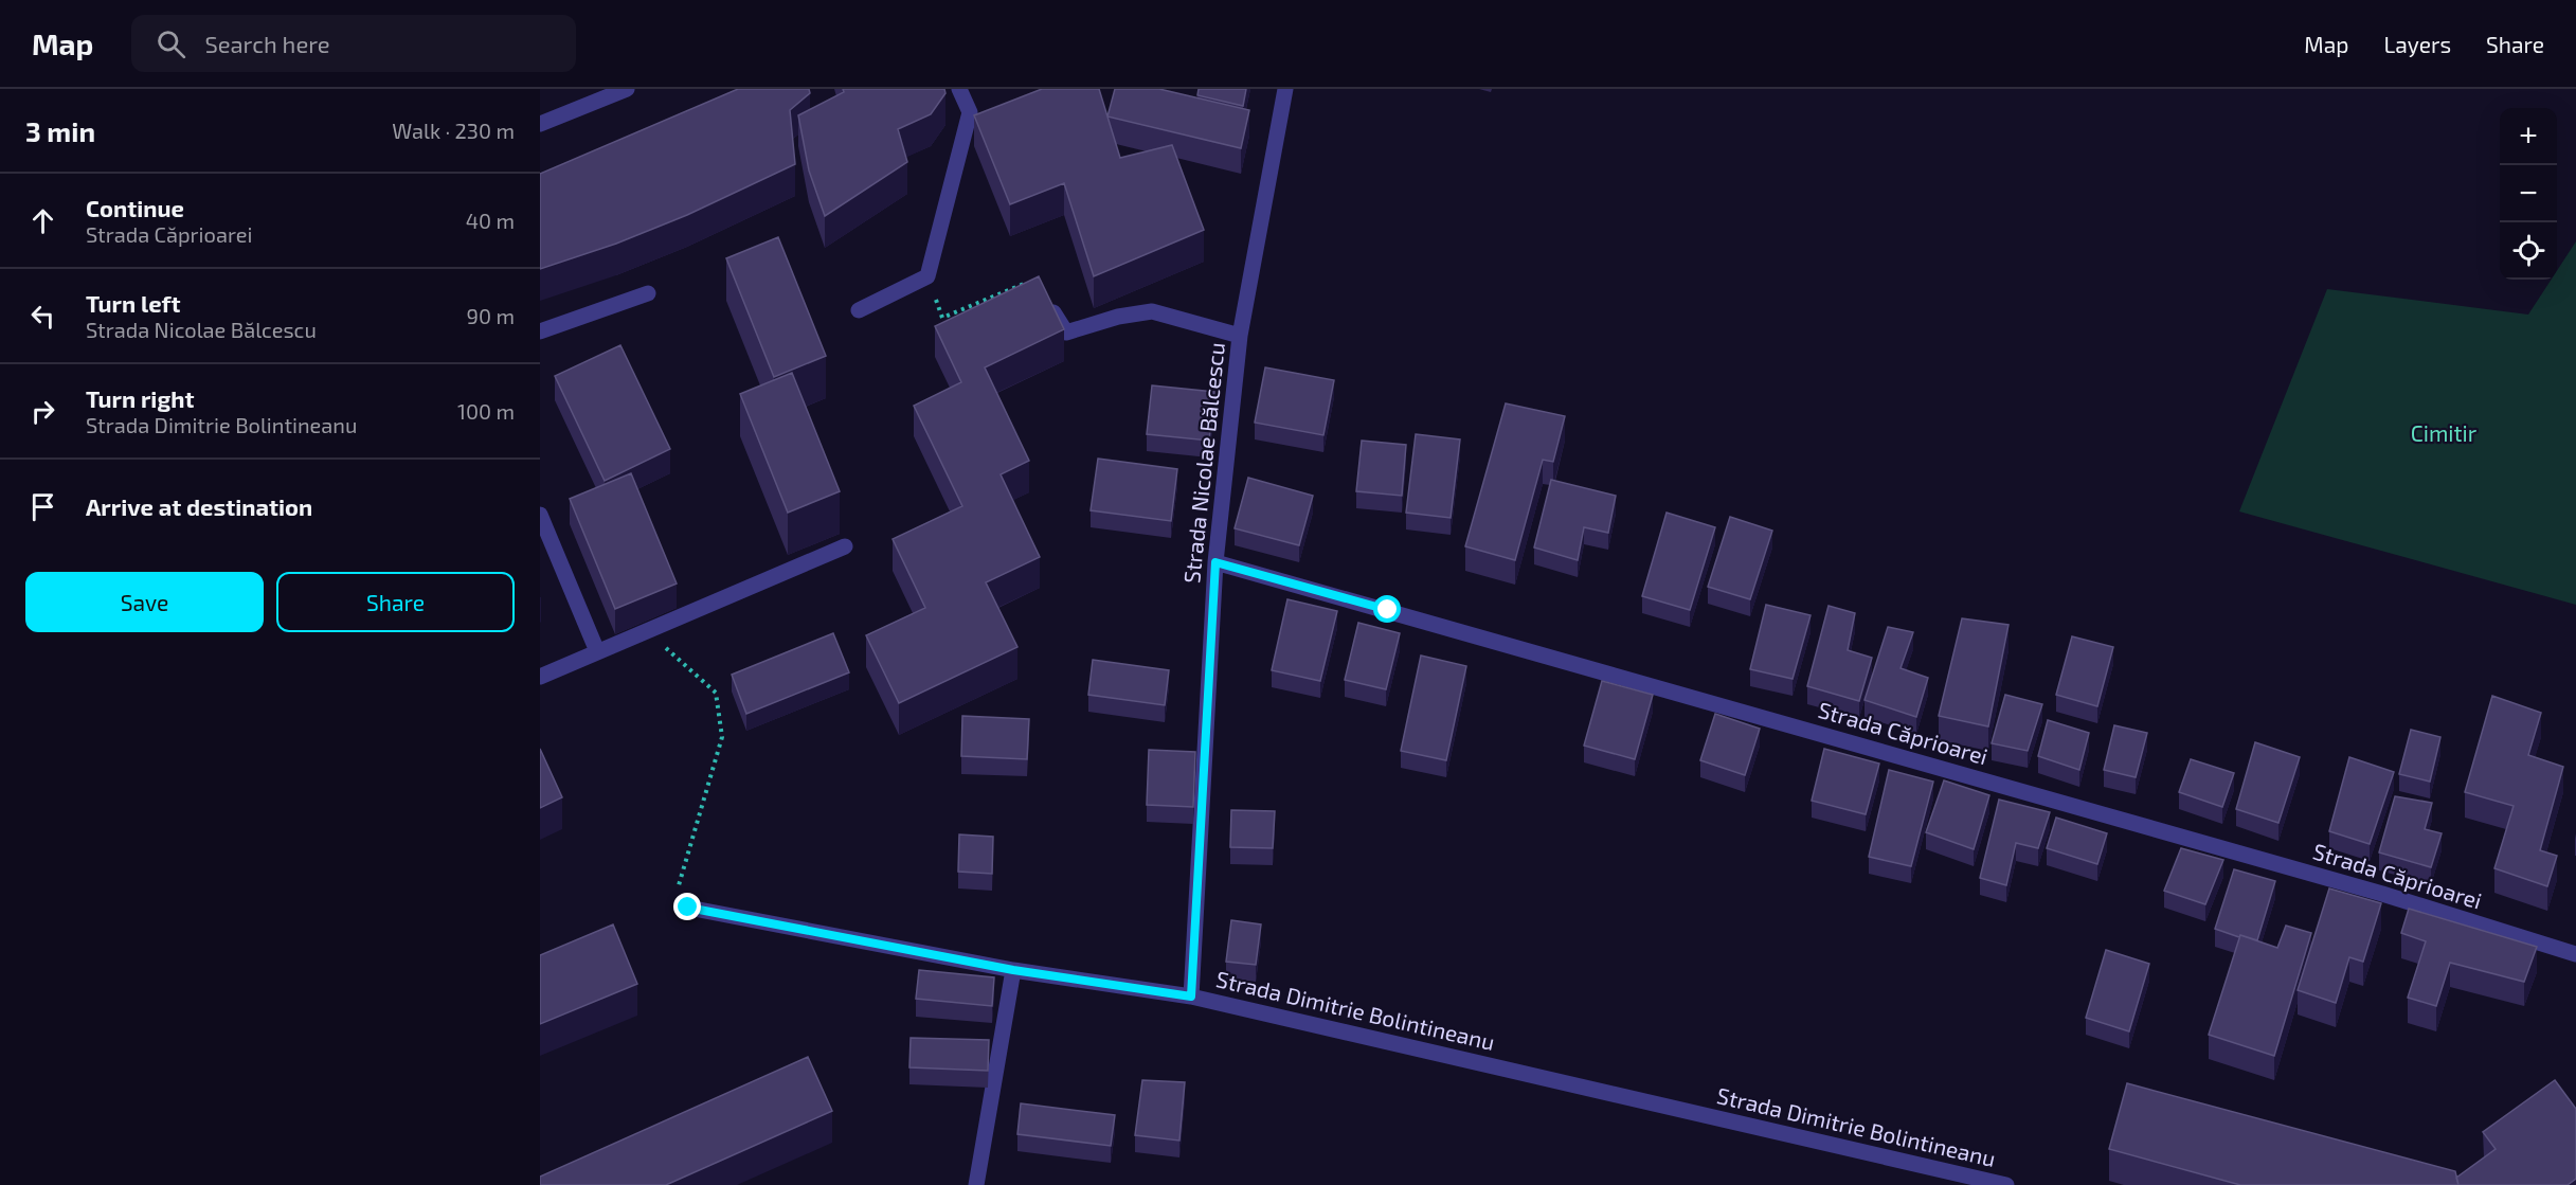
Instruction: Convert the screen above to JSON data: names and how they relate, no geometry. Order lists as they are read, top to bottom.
{
  "streets": {
    "street": ["Strada Nicolae Bălcescu", "Strada Căprioarei", "Strada Dimitrie Bolintineanu"]
  },
  "crossings": [
    ["Strada Nicolae Bălcescu", "Strada Căprioarei"],
    ["Strada Nicolae Bălcescu", "Strada Dimitrie Bolintineanu"]
  ],
  "parks": ["Cimitir"],
  "page": {
    "header": "Map",
    "search": "Search here",
    "nav": ["Map", "Layers", "Share"],
    "heading": ["3 min", "Walk · 230 m"],
    "map_buttons": ["+", "−"],
    "list": [
      ["Continue", "Strada Căprioarei", "40 m"],
      ["Turn left", "Strada Nicolae Bălcescu", "90 m"],
      ["Turn right", "Strada Dimitrie Bolintineanu", "100 m"],
      "Arrive at destination"
    ],
    "buttons": ["Save", "Share"]
  }
}
